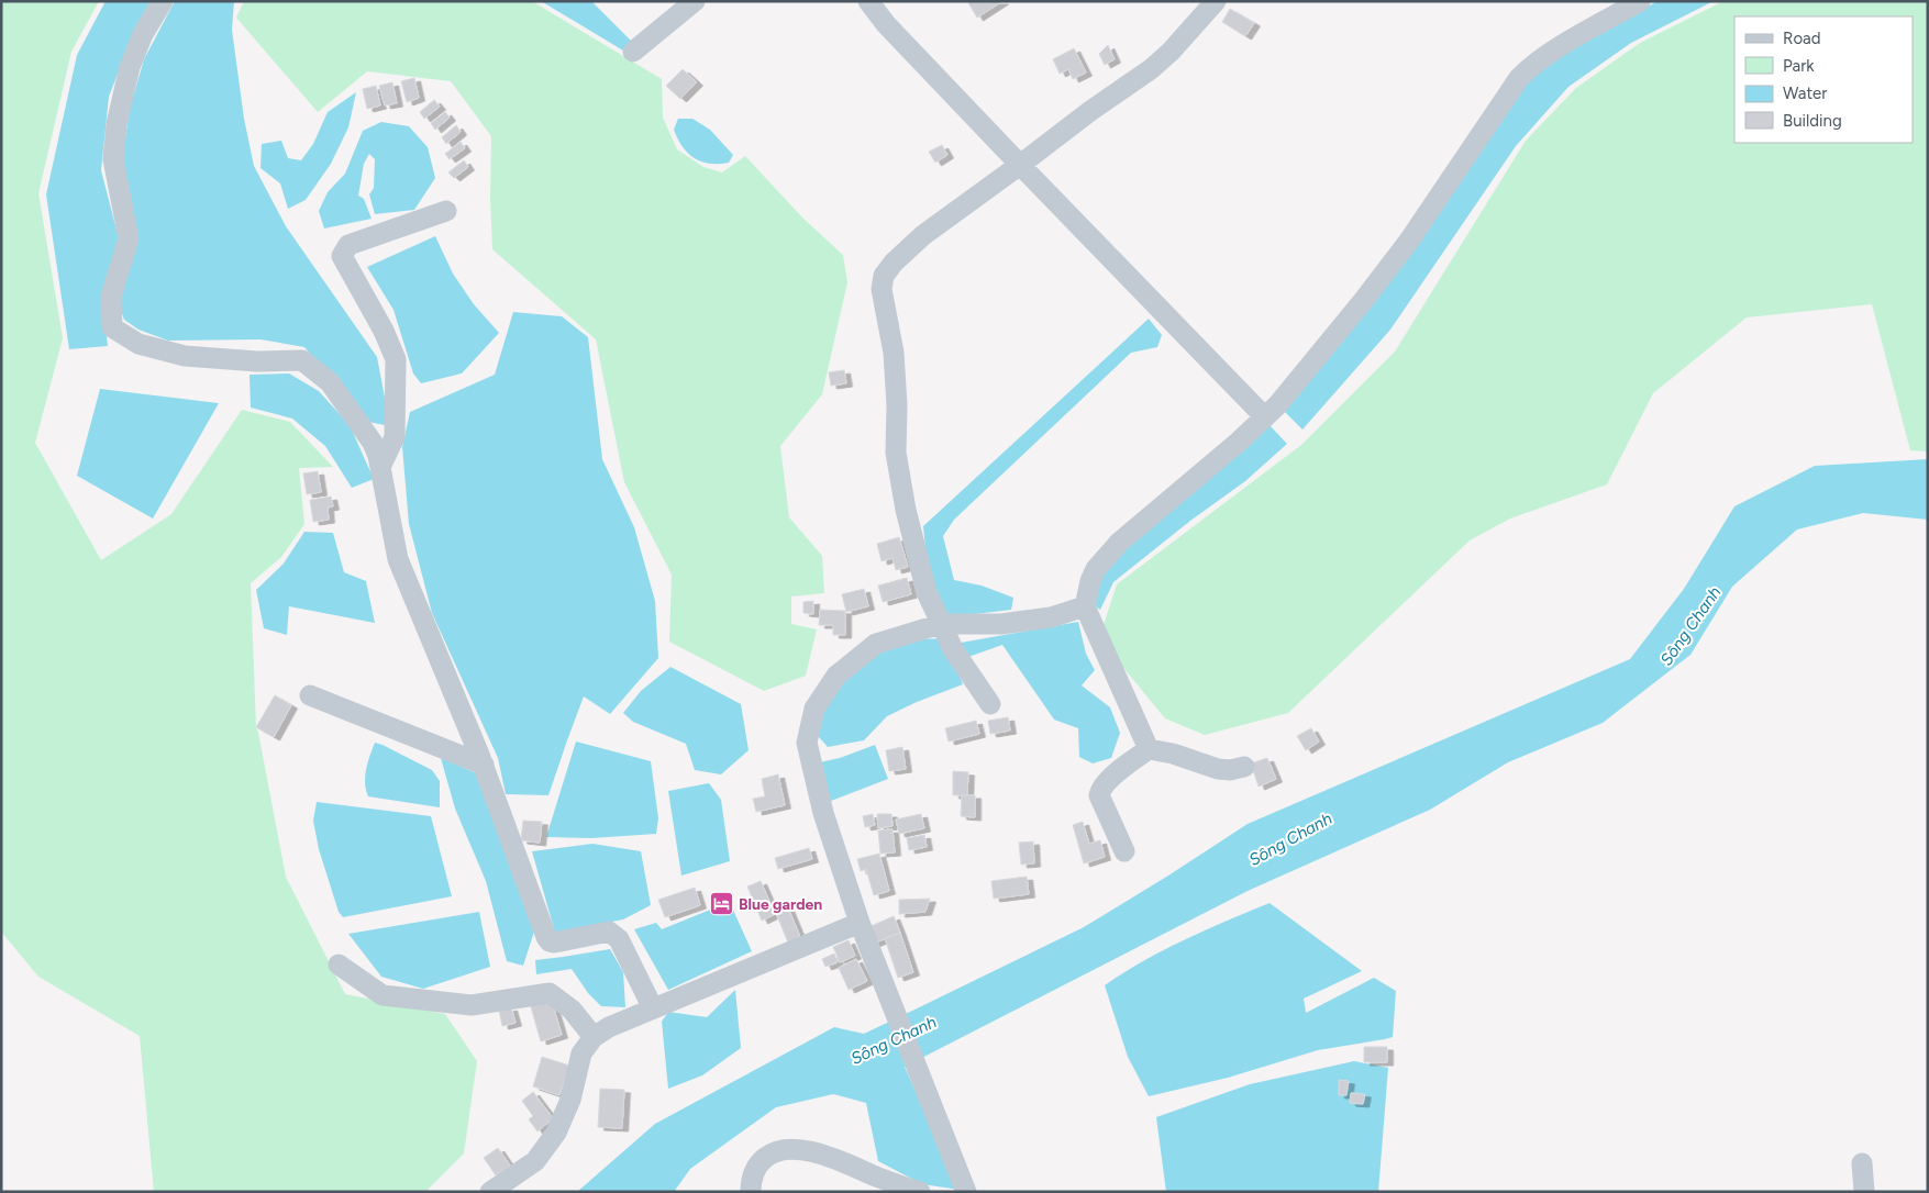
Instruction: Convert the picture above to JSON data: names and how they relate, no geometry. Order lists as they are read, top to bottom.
{
  "water": ["Sông Chanh"],
  "places": {
    "hotel": ["Blue garden"]
  },
  "legend": [
    "Road",
    "Park",
    "Water",
    "Building"
  ]
}
